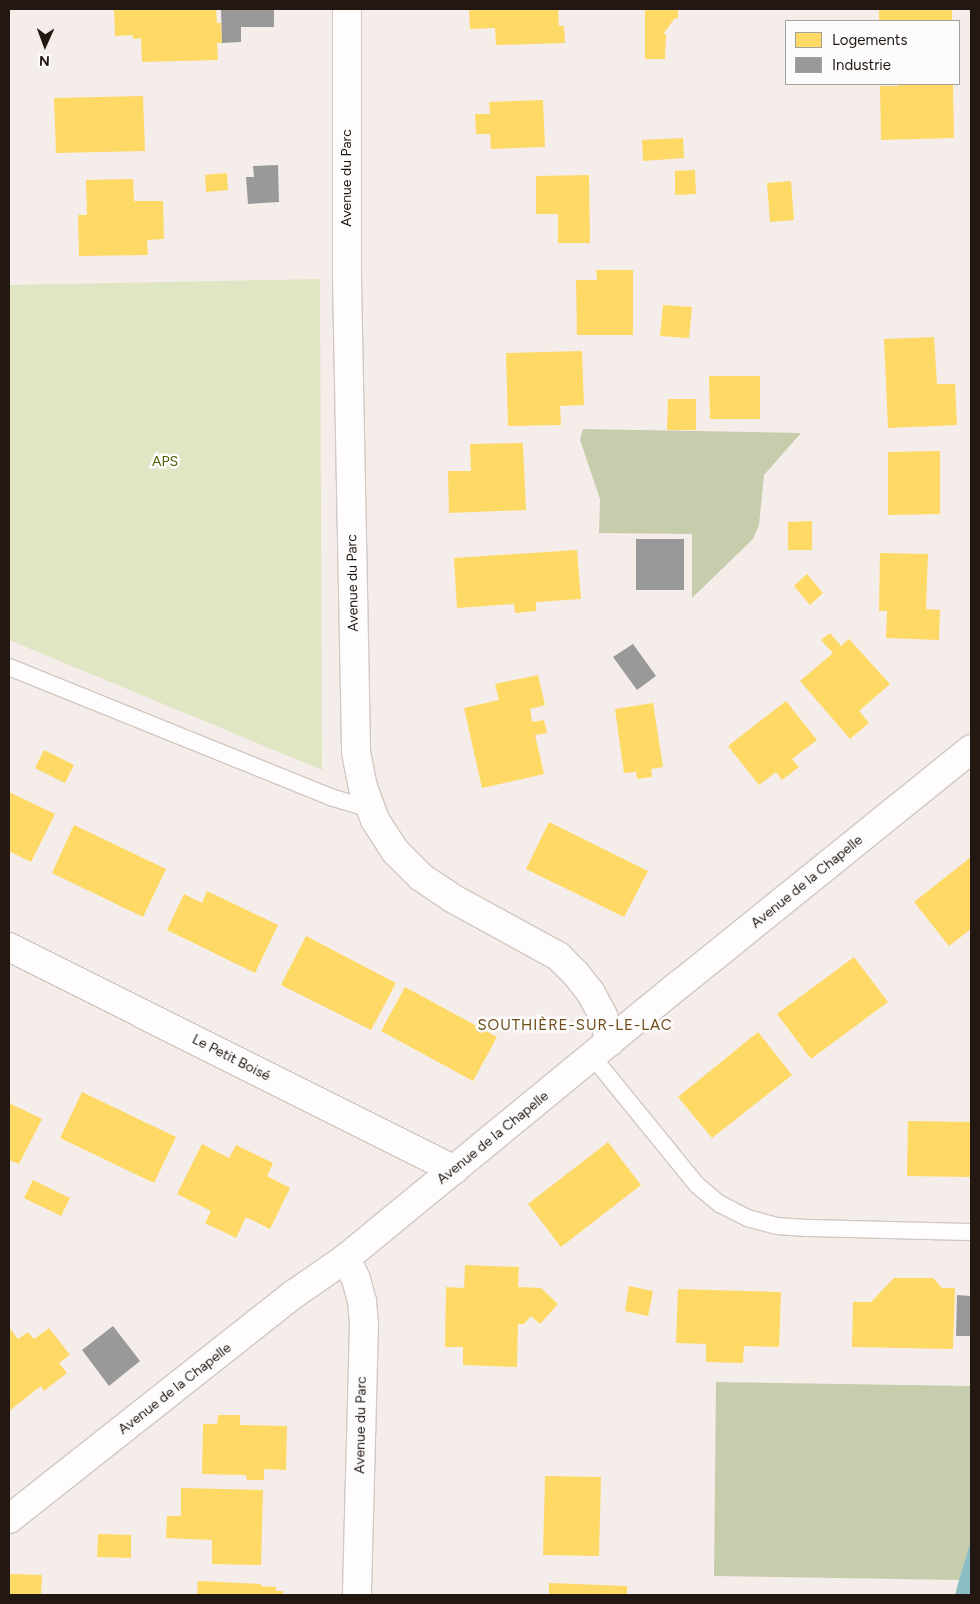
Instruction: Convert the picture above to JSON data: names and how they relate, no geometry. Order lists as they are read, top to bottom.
{
  "streets": {
    "street": ["Avenue du Parc", "Avenue de la Chapelle", "Le Petit Boisé"]
  },
  "crossings": [
    ["Avenue du Parc", "Avenue de la Chapelle"],
    ["Avenue de la Chapelle", "Le Petit Boisé"]
  ],
  "districts": ["SOUTHIÈRE-SUR-LE-LAC"],
  "parks": ["APS"],
  "legend": ["Logements", "Industrie"],
  "north": "bottom"
}
